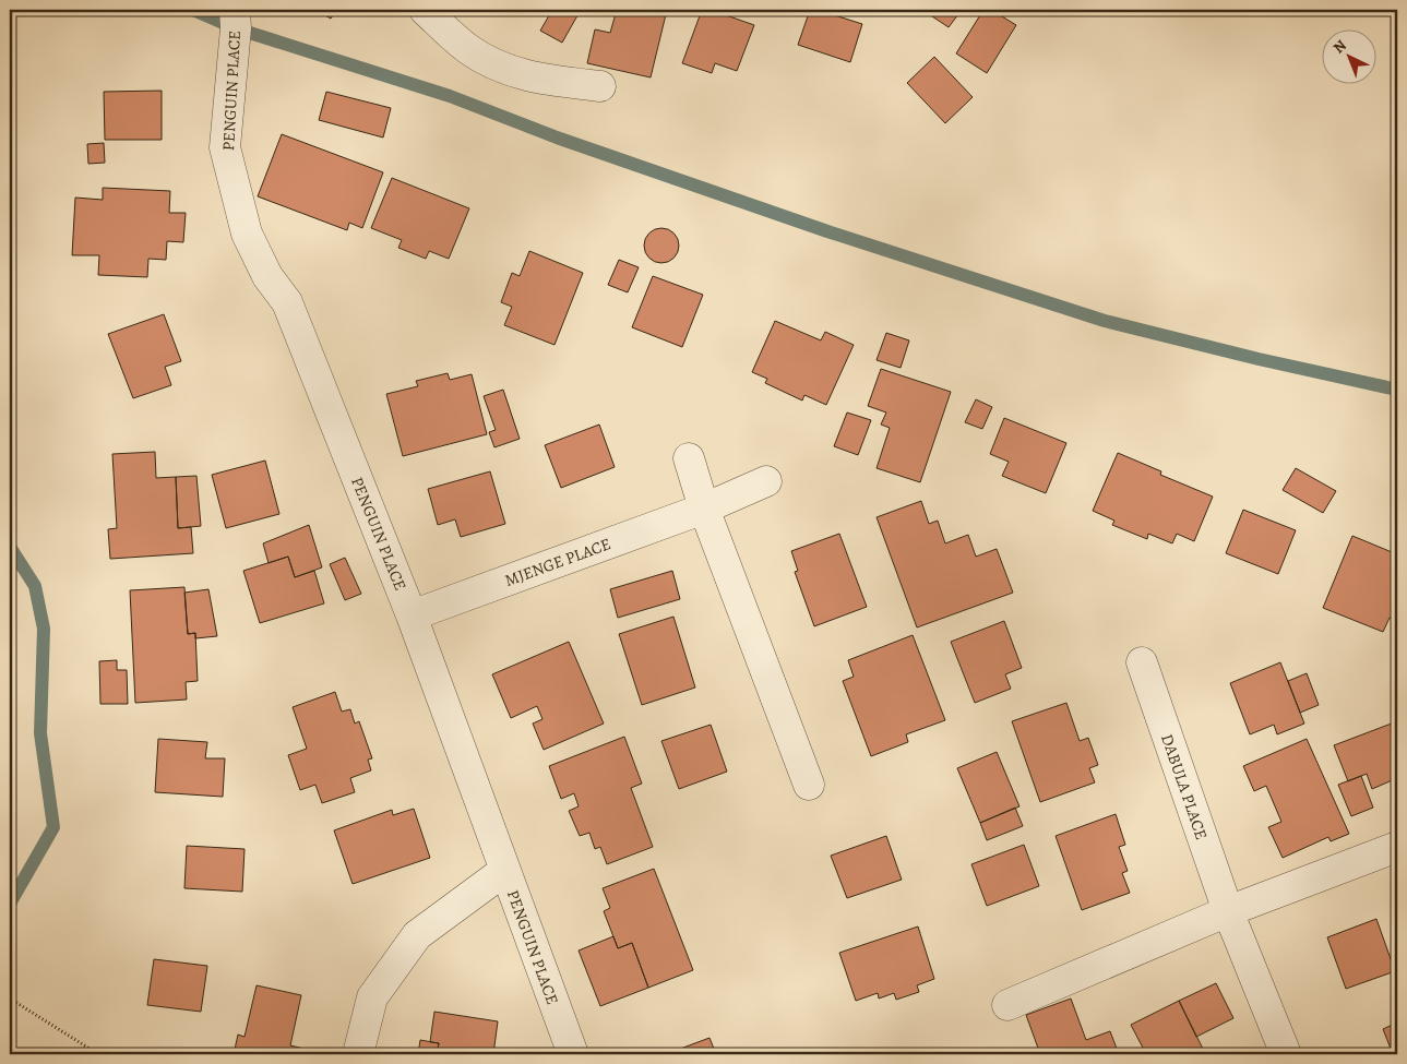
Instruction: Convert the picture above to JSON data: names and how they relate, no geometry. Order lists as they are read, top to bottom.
{
  "streets": {
    "street": ["PENGUIN PLACE", "MJENGE PLACE", "DABULA PLACE"]
  },
  "crossings": [
    ["PENGUIN PLACE", "MJENGE PLACE"]
  ],
  "north": "top left"
}
